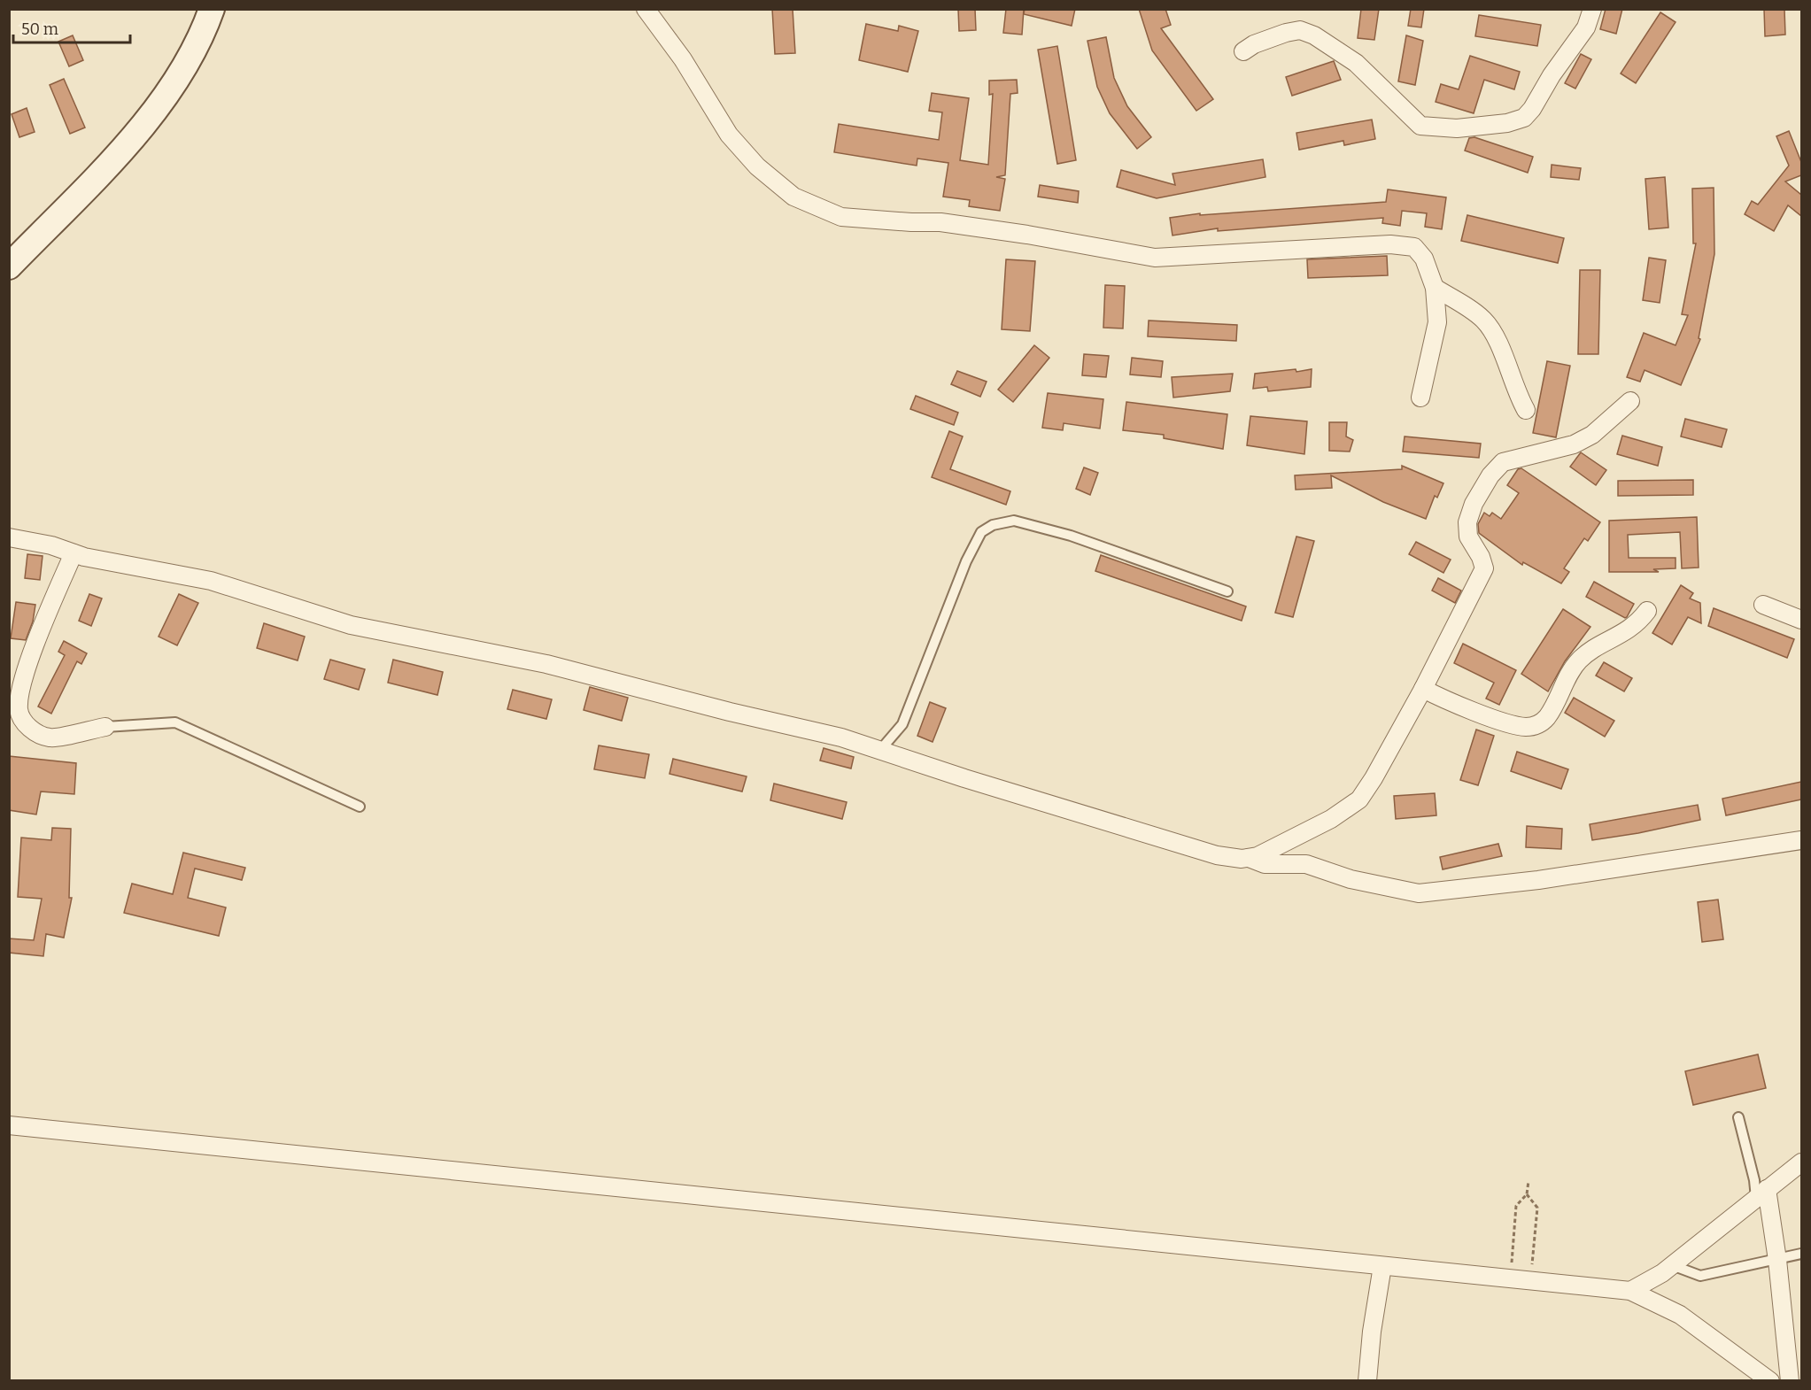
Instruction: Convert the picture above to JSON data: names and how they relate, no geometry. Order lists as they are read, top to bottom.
{
  "scale_bar": "50 m"
}
